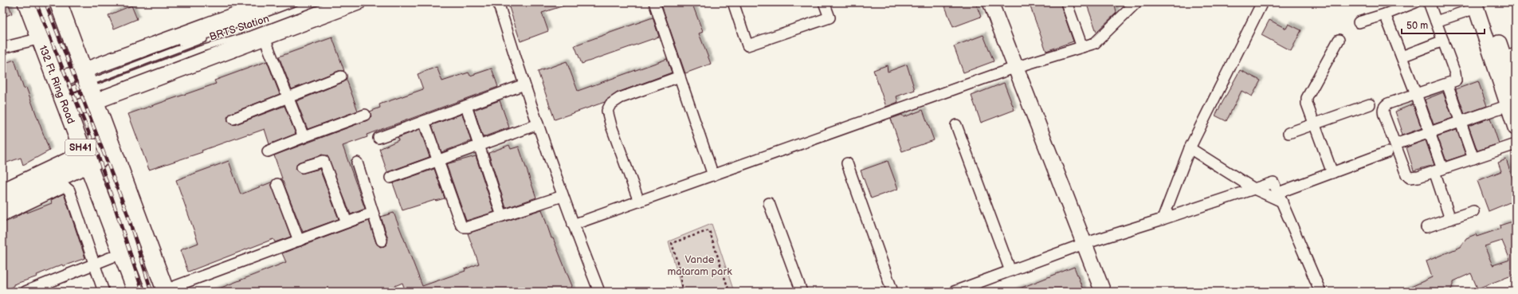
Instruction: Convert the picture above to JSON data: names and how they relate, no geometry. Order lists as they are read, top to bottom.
{
  "streets": {
    "main road": ["132 Ft. Ring Road", "SH41"],
    "lane": ["BRTS Station"]
  },
  "parks": ["Vande mataram park"],
  "scale_bar": "50 m"
}
